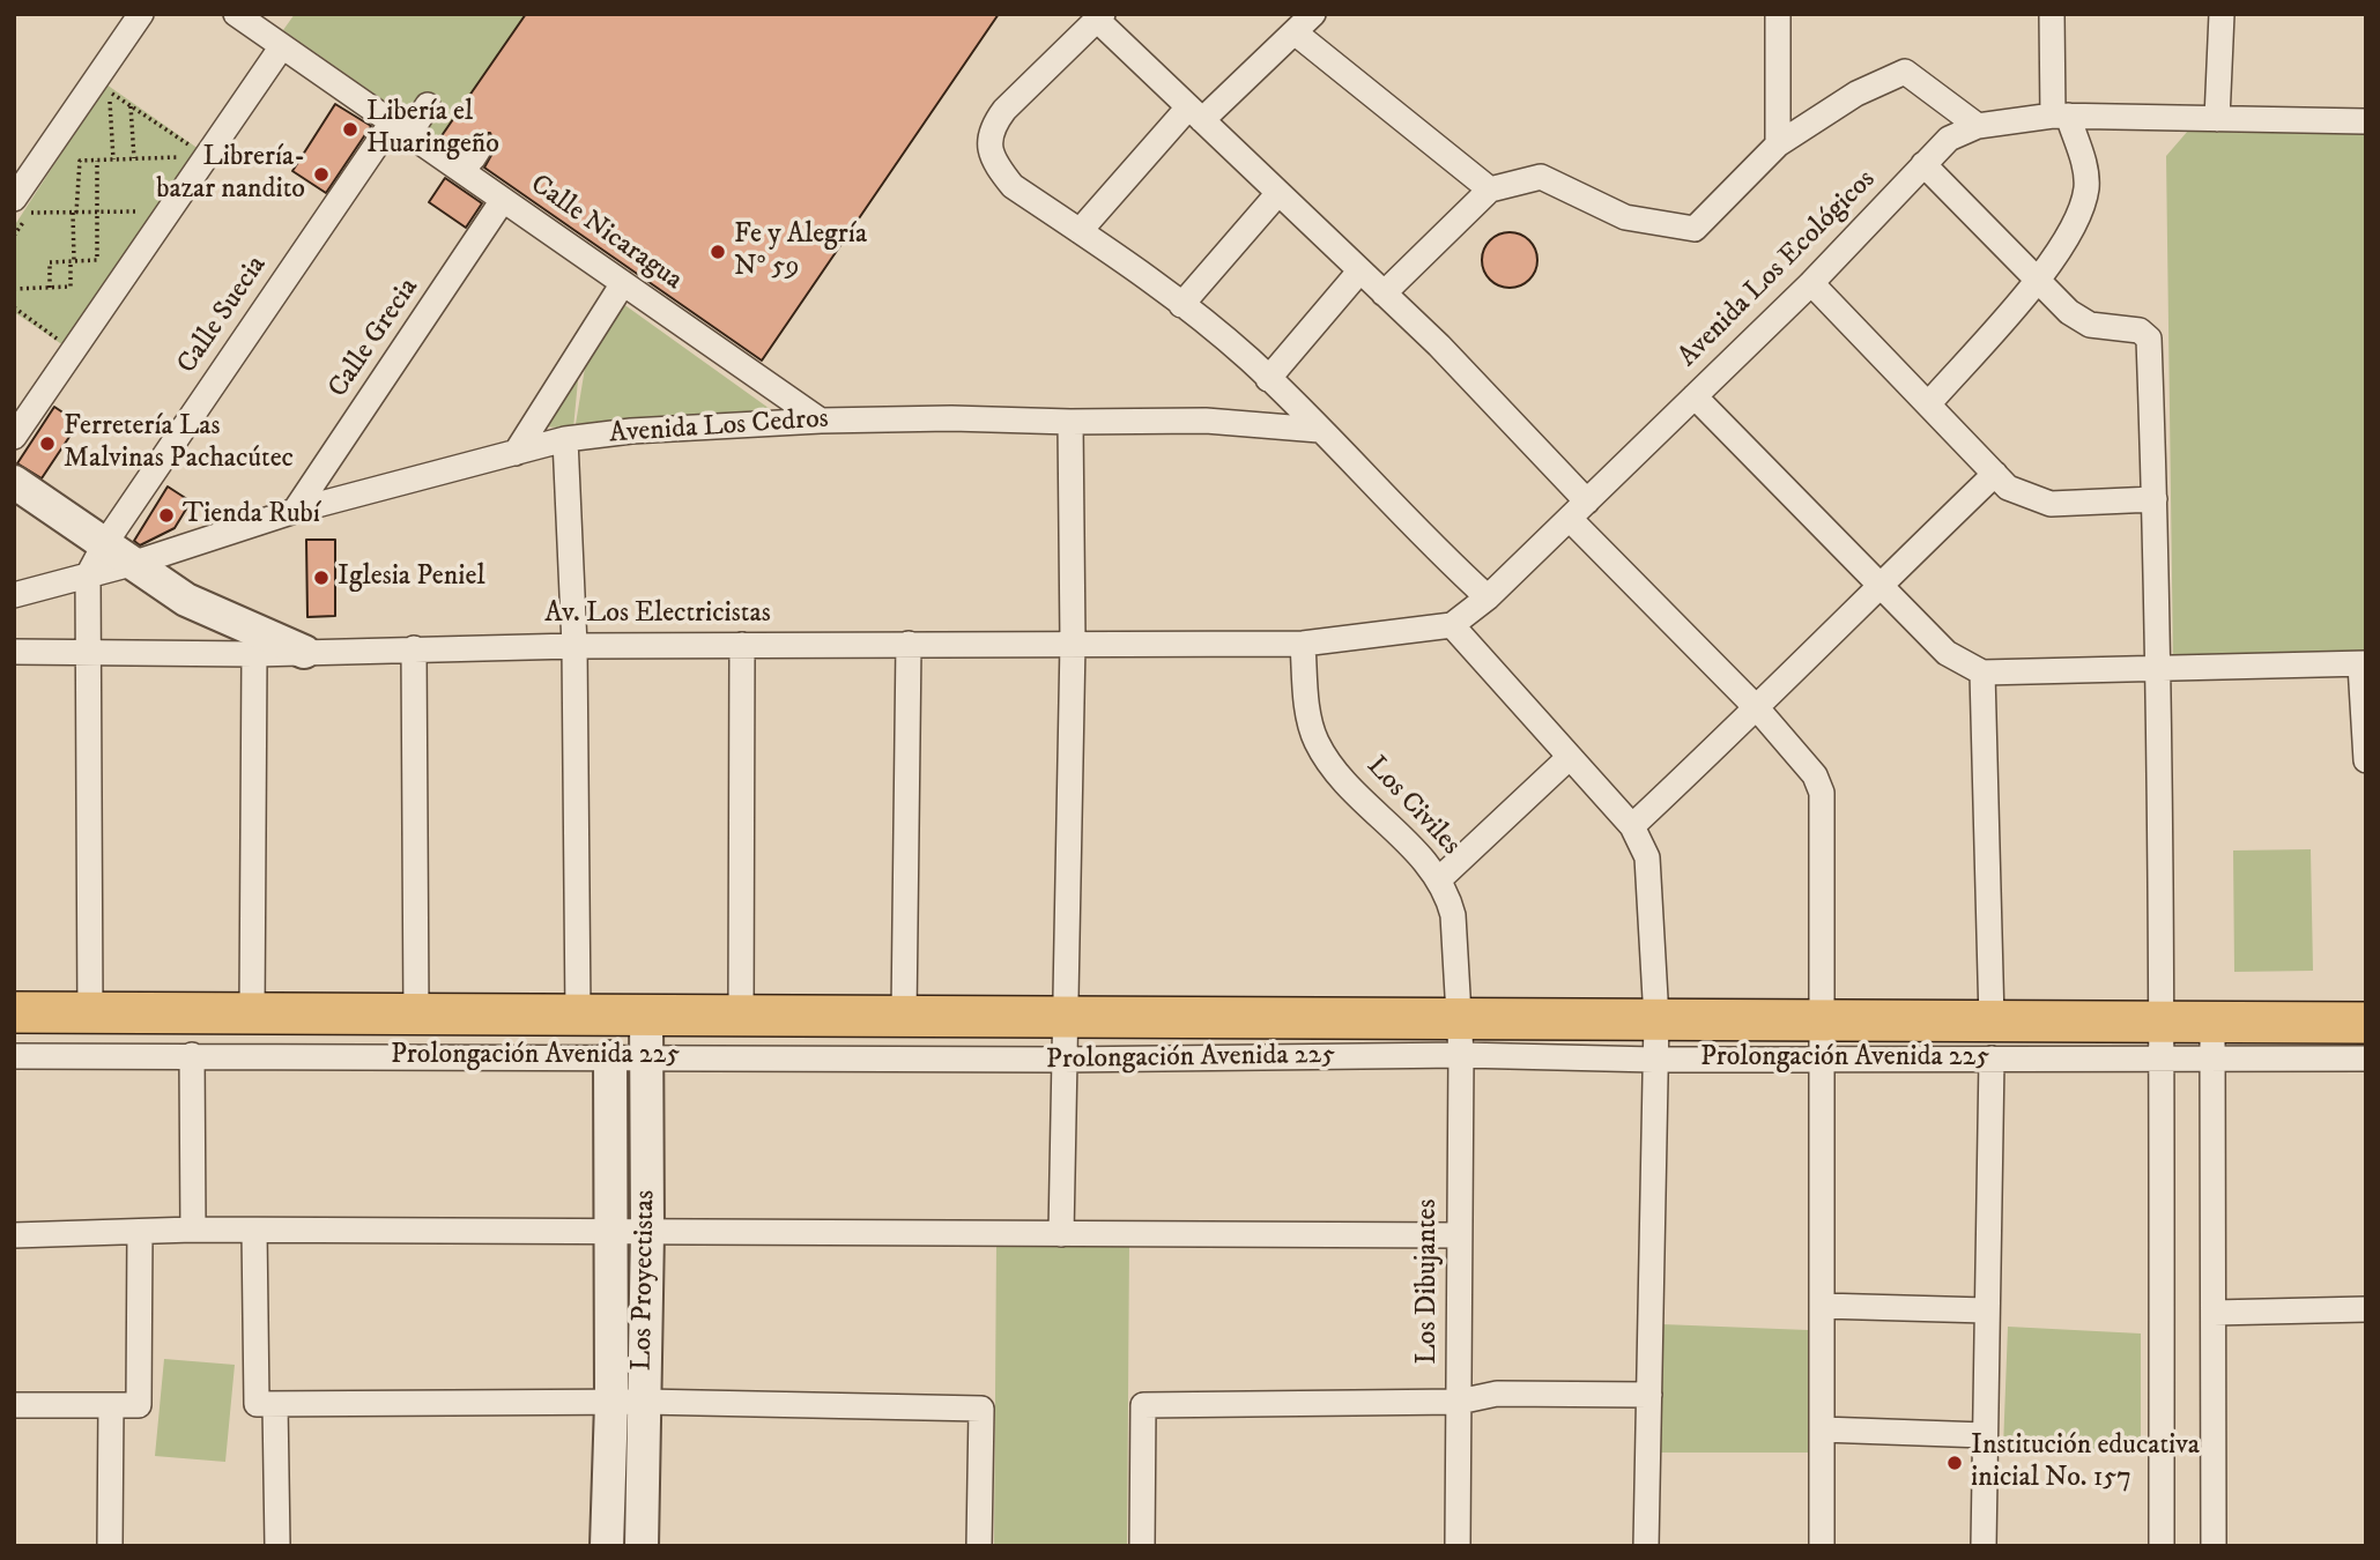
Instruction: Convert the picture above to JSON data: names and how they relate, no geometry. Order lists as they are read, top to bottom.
{
  "streets": {
    "main road": ["Prolongación Avenida 225"],
    "street": [
      "Calle Nicaragua",
      "Avenida Los Ecológicos",
      "Calle Suecia",
      "Calle Grecia",
      "Avenida Los Cedros",
      "Av. Los Electricistas",
      "Los Civiles",
      "Los Proyectistas",
      "Los Dibujantes"
    ]
  },
  "crossings": [
    ["Calle Nicaragua", "Calle Suecia"],
    ["Calle Nicaragua", "Calle Grecia"],
    ["Calle Nicaragua", "Avenida Los Cedros"],
    ["Calle Suecia", "Avenida Los Cedros"],
    ["Calle Grecia", "Avenida Los Cedros"],
    ["Av. Los Electricistas", "Los Civiles"],
    ["Los Civiles", "Prolongación Avenida 225"],
    ["Los Civiles", "Los Dibujantes"],
    ["Prolongación Avenida 225", "Los Proyectistas"],
    ["Prolongación Avenida 225", "Los Dibujantes"]
  ],
  "places": [
    "Libería el Huaringeño",
    "Librería- bazar nandito",
    "Fe y Alegría N° 59",
    "Ferretería Las Malvinas Pachacútec",
    "Tienda Rubí",
    "Iglesia Peniel",
    "Institución educativa inicial No. 157"
  ]
}
